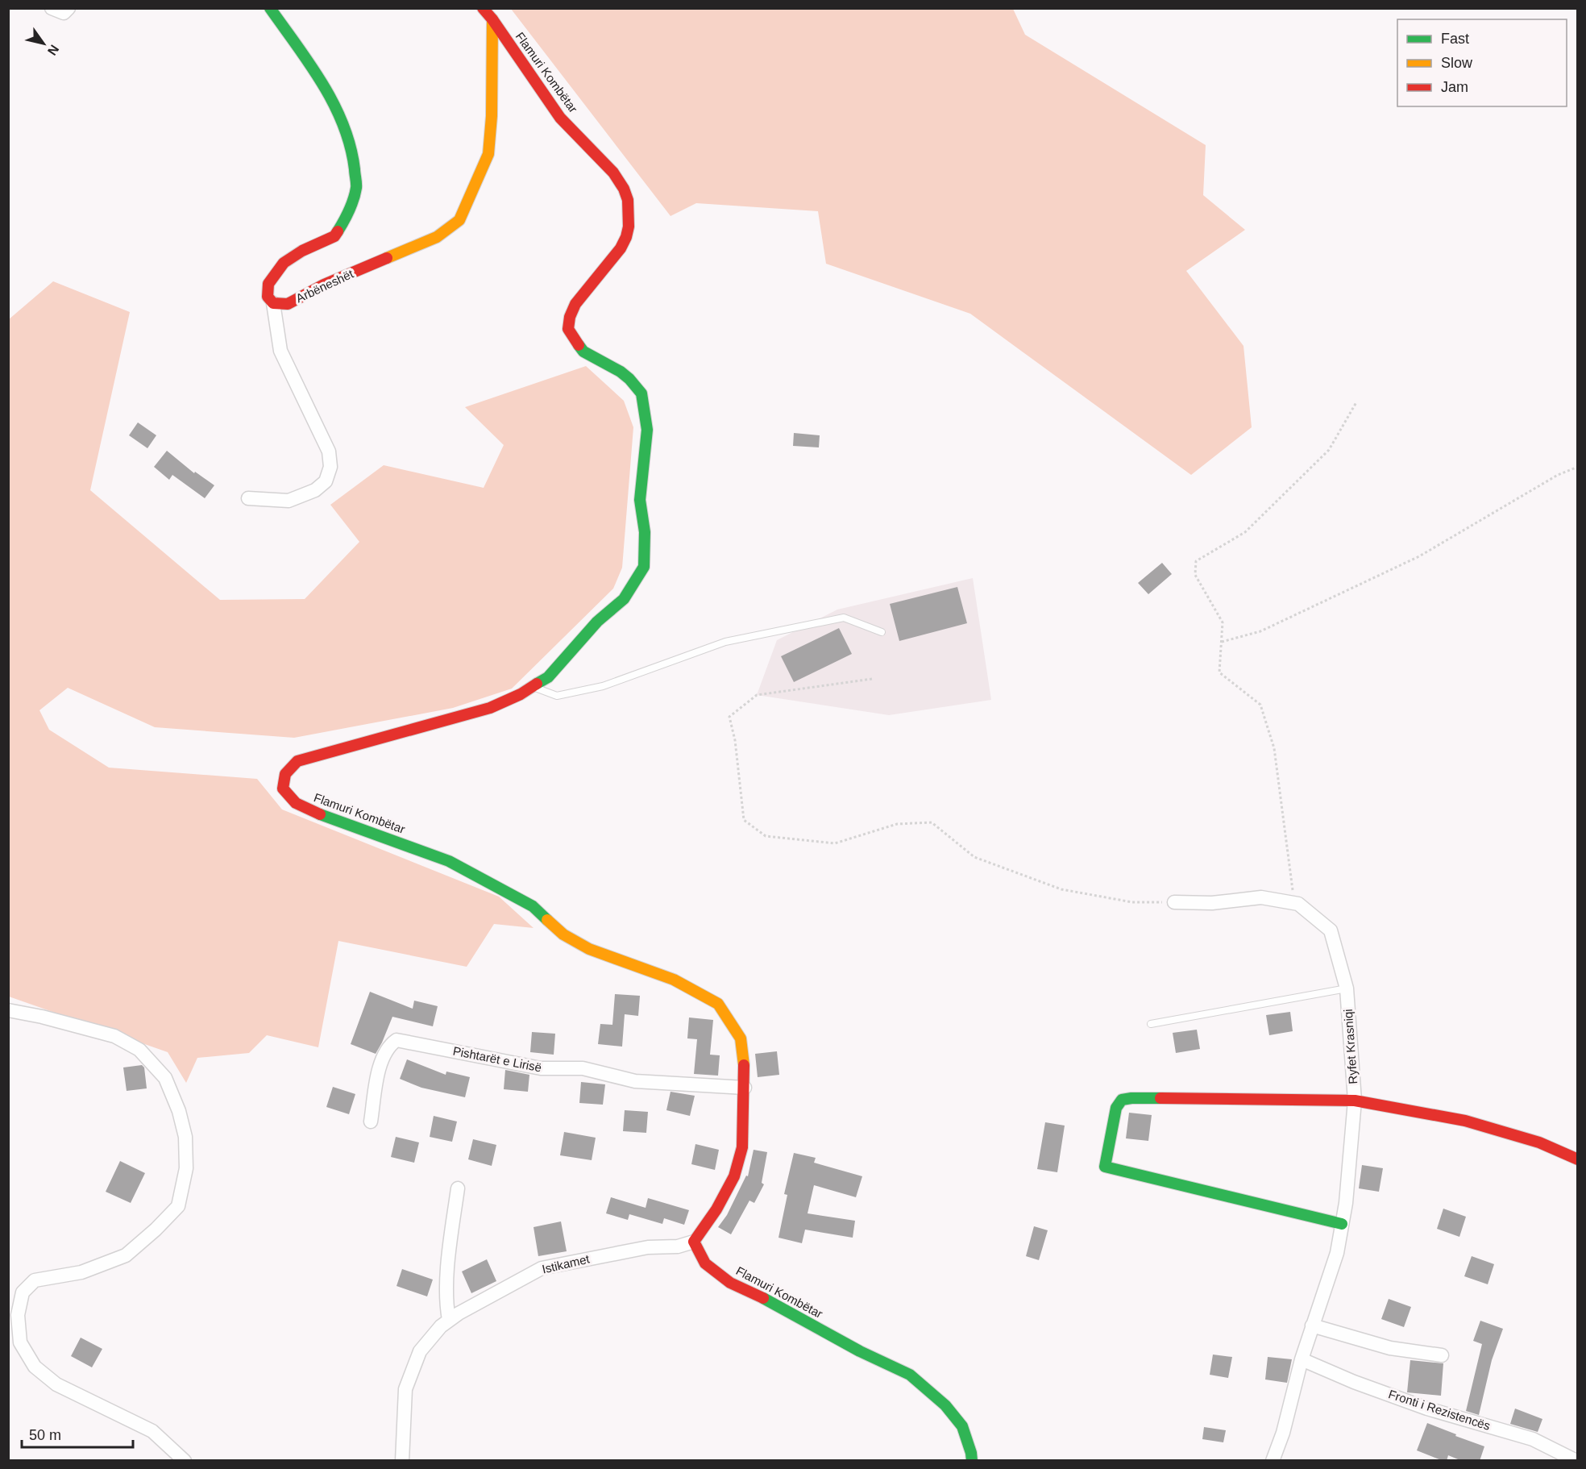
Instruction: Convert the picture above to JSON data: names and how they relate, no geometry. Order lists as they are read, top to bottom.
{
  "streets": {
    "street": [
      "Flamuri Kombëtar",
      "Arbëneshët",
      "Ryfet Krasniqi",
      "Pishtarët e Lirisë",
      "Istikamet",
      "Fronti i Rezistencës"
    ]
  },
  "crossings": [
    ["Flamuri Kombëtar", "Arbëneshët"],
    ["Flamuri Kombëtar", "Pishtarët e Lirisë"],
    ["Flamuri Kombëtar", "Istikamet"],
    ["Ryfet Krasniqi", "Fronti i Rezistencës"]
  ],
  "legend": ["Fast", "Slow", "Jam"],
  "scale_bar": "50 m",
  "north": "bottom right"
}
